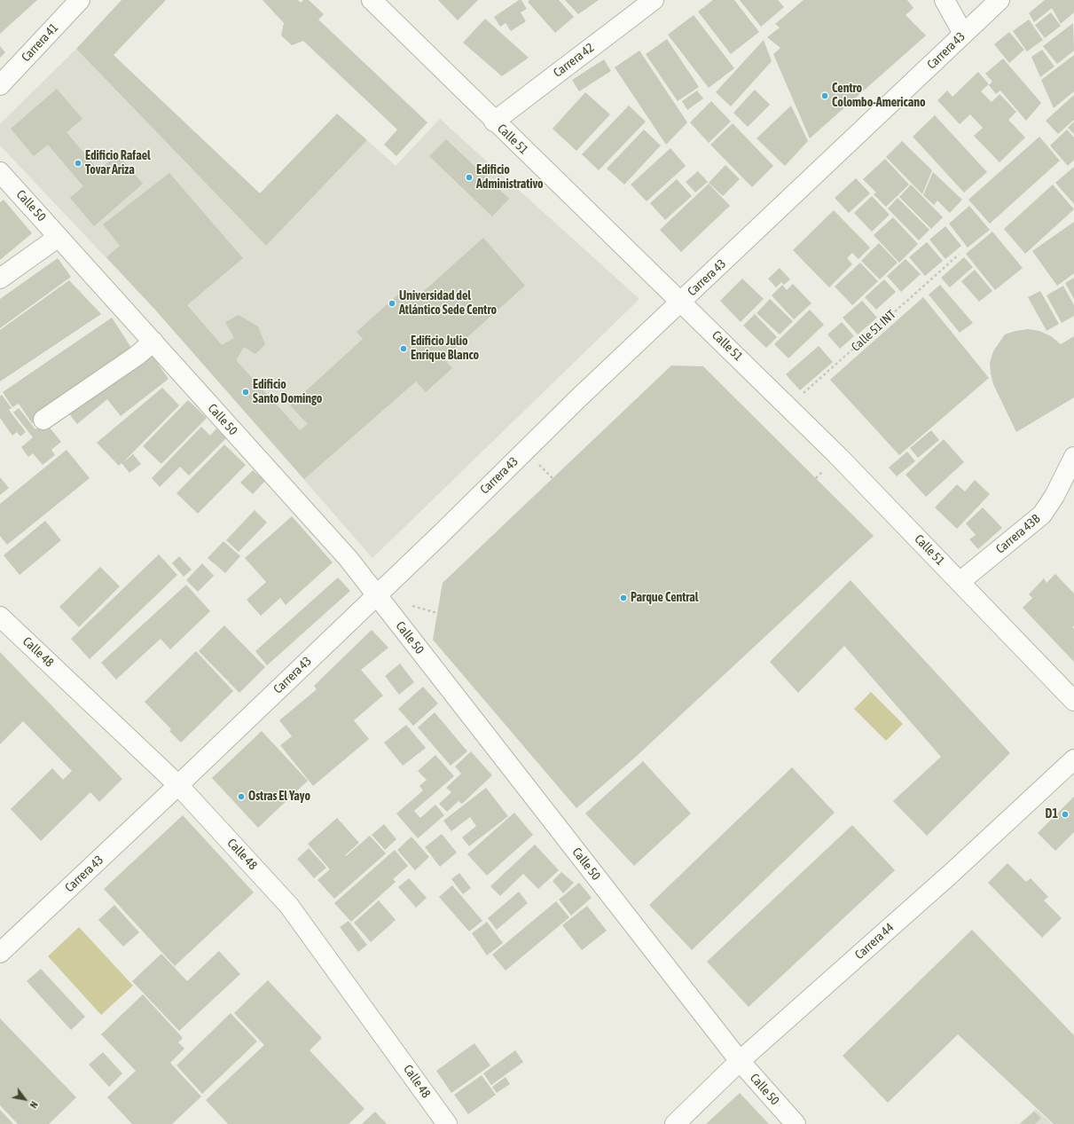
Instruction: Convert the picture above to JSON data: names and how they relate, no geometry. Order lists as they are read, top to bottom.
{
  "streets": {
    "street": [
      "Carrera 41",
      "Carrera 43",
      "Carrera 42",
      "Calle 51",
      "Calle 50",
      "Carrera 43B",
      "Calle 48",
      "Carrera 44"
    ],
    "path": ["Calle 51 INT"]
  },
  "crossings": [
    ["Carrera 43", "Calle 51"],
    ["Carrera 43", "Calle 50"],
    ["Carrera 43", "Calle 48"],
    ["Carrera 42", "Calle 51"],
    ["Calle 51", "Calle 51 INT"],
    ["Calle 51", "Carrera 43B"],
    ["Calle 50", "Carrera 44"]
  ],
  "places": [
    "Centro Colombo-Americano",
    "Edificio Rafael Tovar Ariza",
    "Edificio Administrativo",
    "Universidad del Atlántico Sede Centro",
    "Edificio Julio Enrique Blanco",
    "Edificio Santo Domingo",
    "Parque Central",
    "Ostras El Yayo",
    "D1"
  ],
  "north": "bottom right"
}
